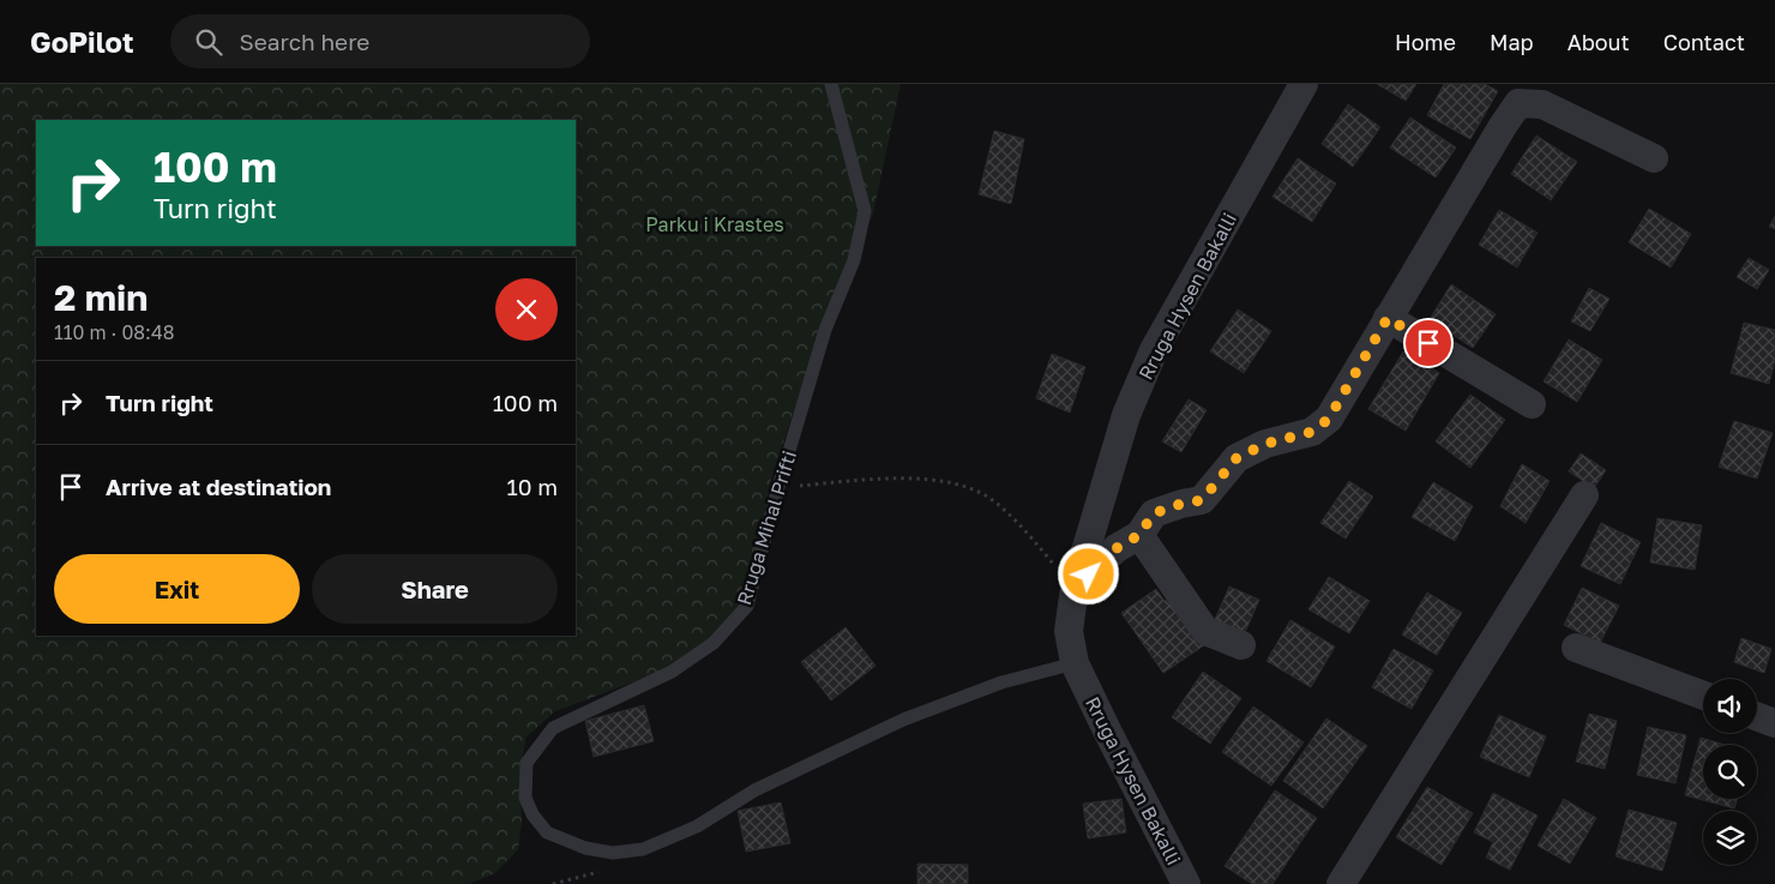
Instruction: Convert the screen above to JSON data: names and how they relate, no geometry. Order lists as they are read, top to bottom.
{
  "streets": {
    "street": ["Rruga Hysen Bakalli"],
    "lane": ["Rruga Mihal Prifti"]
  },
  "crossings": [
    ["Rruga Hysen Bakalli", "Rruga Mihal Prifti"]
  ],
  "parks": ["Parku i Krastes"],
  "page": {
    "header": "GoPilot",
    "search": "Search here",
    "nav": [
      "Home",
      "Map",
      "About",
      "Contact"
    ],
    "turn": ["100 m", "Turn right"],
    "heading": ["2 min", "110 m · 08:48"],
    "list": [
      {
        "name": "Turn right",
        "value": "100 m"
      },
      {
        "name": "Arrive at destination",
        "value": "10 m"
      }
    ],
    "buttons": ["Exit", "Share"]
  }
}
